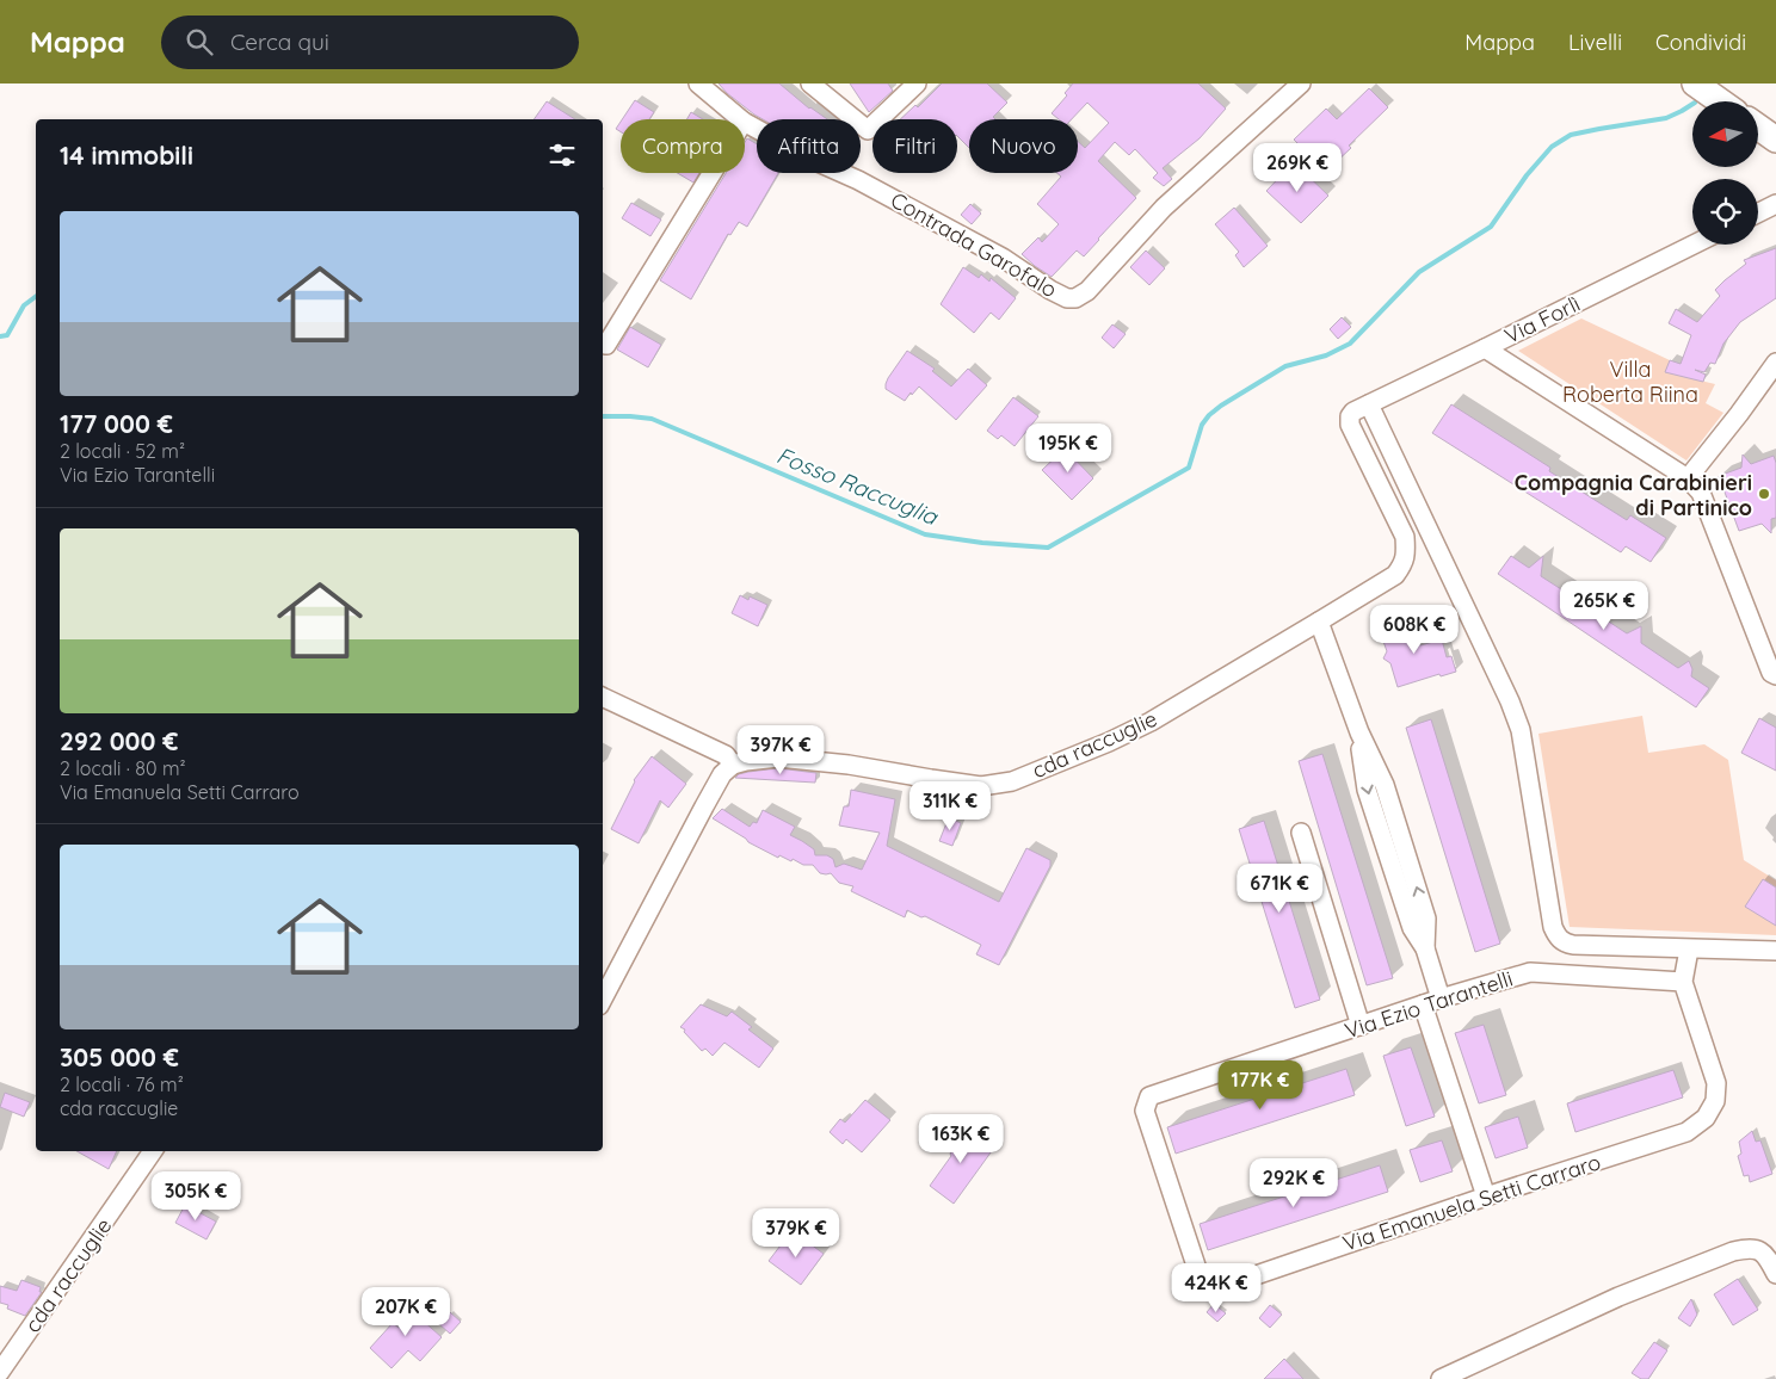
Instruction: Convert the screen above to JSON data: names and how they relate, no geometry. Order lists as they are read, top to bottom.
{
  "streets": {
    "street": [
      "Contrada Garofalo",
      "Via Forlì",
      "cda raccuglie",
      "Via Ezio Tarantelli",
      "Via Emanuela Setti Carraro"
    ]
  },
  "crossings": [
    ["Via Forlì", "cda raccuglie"],
    ["Via Ezio Tarantelli", "Via Emanuela Setti Carraro"]
  ],
  "water": ["Fosso Raccuglia"],
  "parks": ["Villa Roberta Riina"],
  "places": ["Compagnia Carabinieri di Partinico"],
  "north": "left",
  "page": {
    "header": "Mappa",
    "search": "Cerca qui",
    "nav": ["Mappa", "Livelli", "Condividi"],
    "chip": [
      "Compra",
      "Affitta",
      "Filtri",
      "Nuovo"
    ],
    "heading": "14 immobili",
    "price": [
      "269K €",
      "195K €",
      "265K €",
      "608K €",
      "397K €",
      "311K €",
      "671K €",
      "177K €",
      "163K €",
      "292K €",
      "305K €",
      "379K €",
      "424K €",
      "207K €"
    ],
    "list": [
      {
        "name": "177 000 €",
        "note": "2 locali · 52 m² · Via Ezio Tarantelli"
      },
      {
        "name": "292 000 €",
        "note": "2 locali · 80 m² · Via Emanuela Setti Carraro"
      },
      {
        "name": "305 000 €",
        "note": "2 locali · 76 m² · cda raccuglie"
      }
    ]
  }
}
